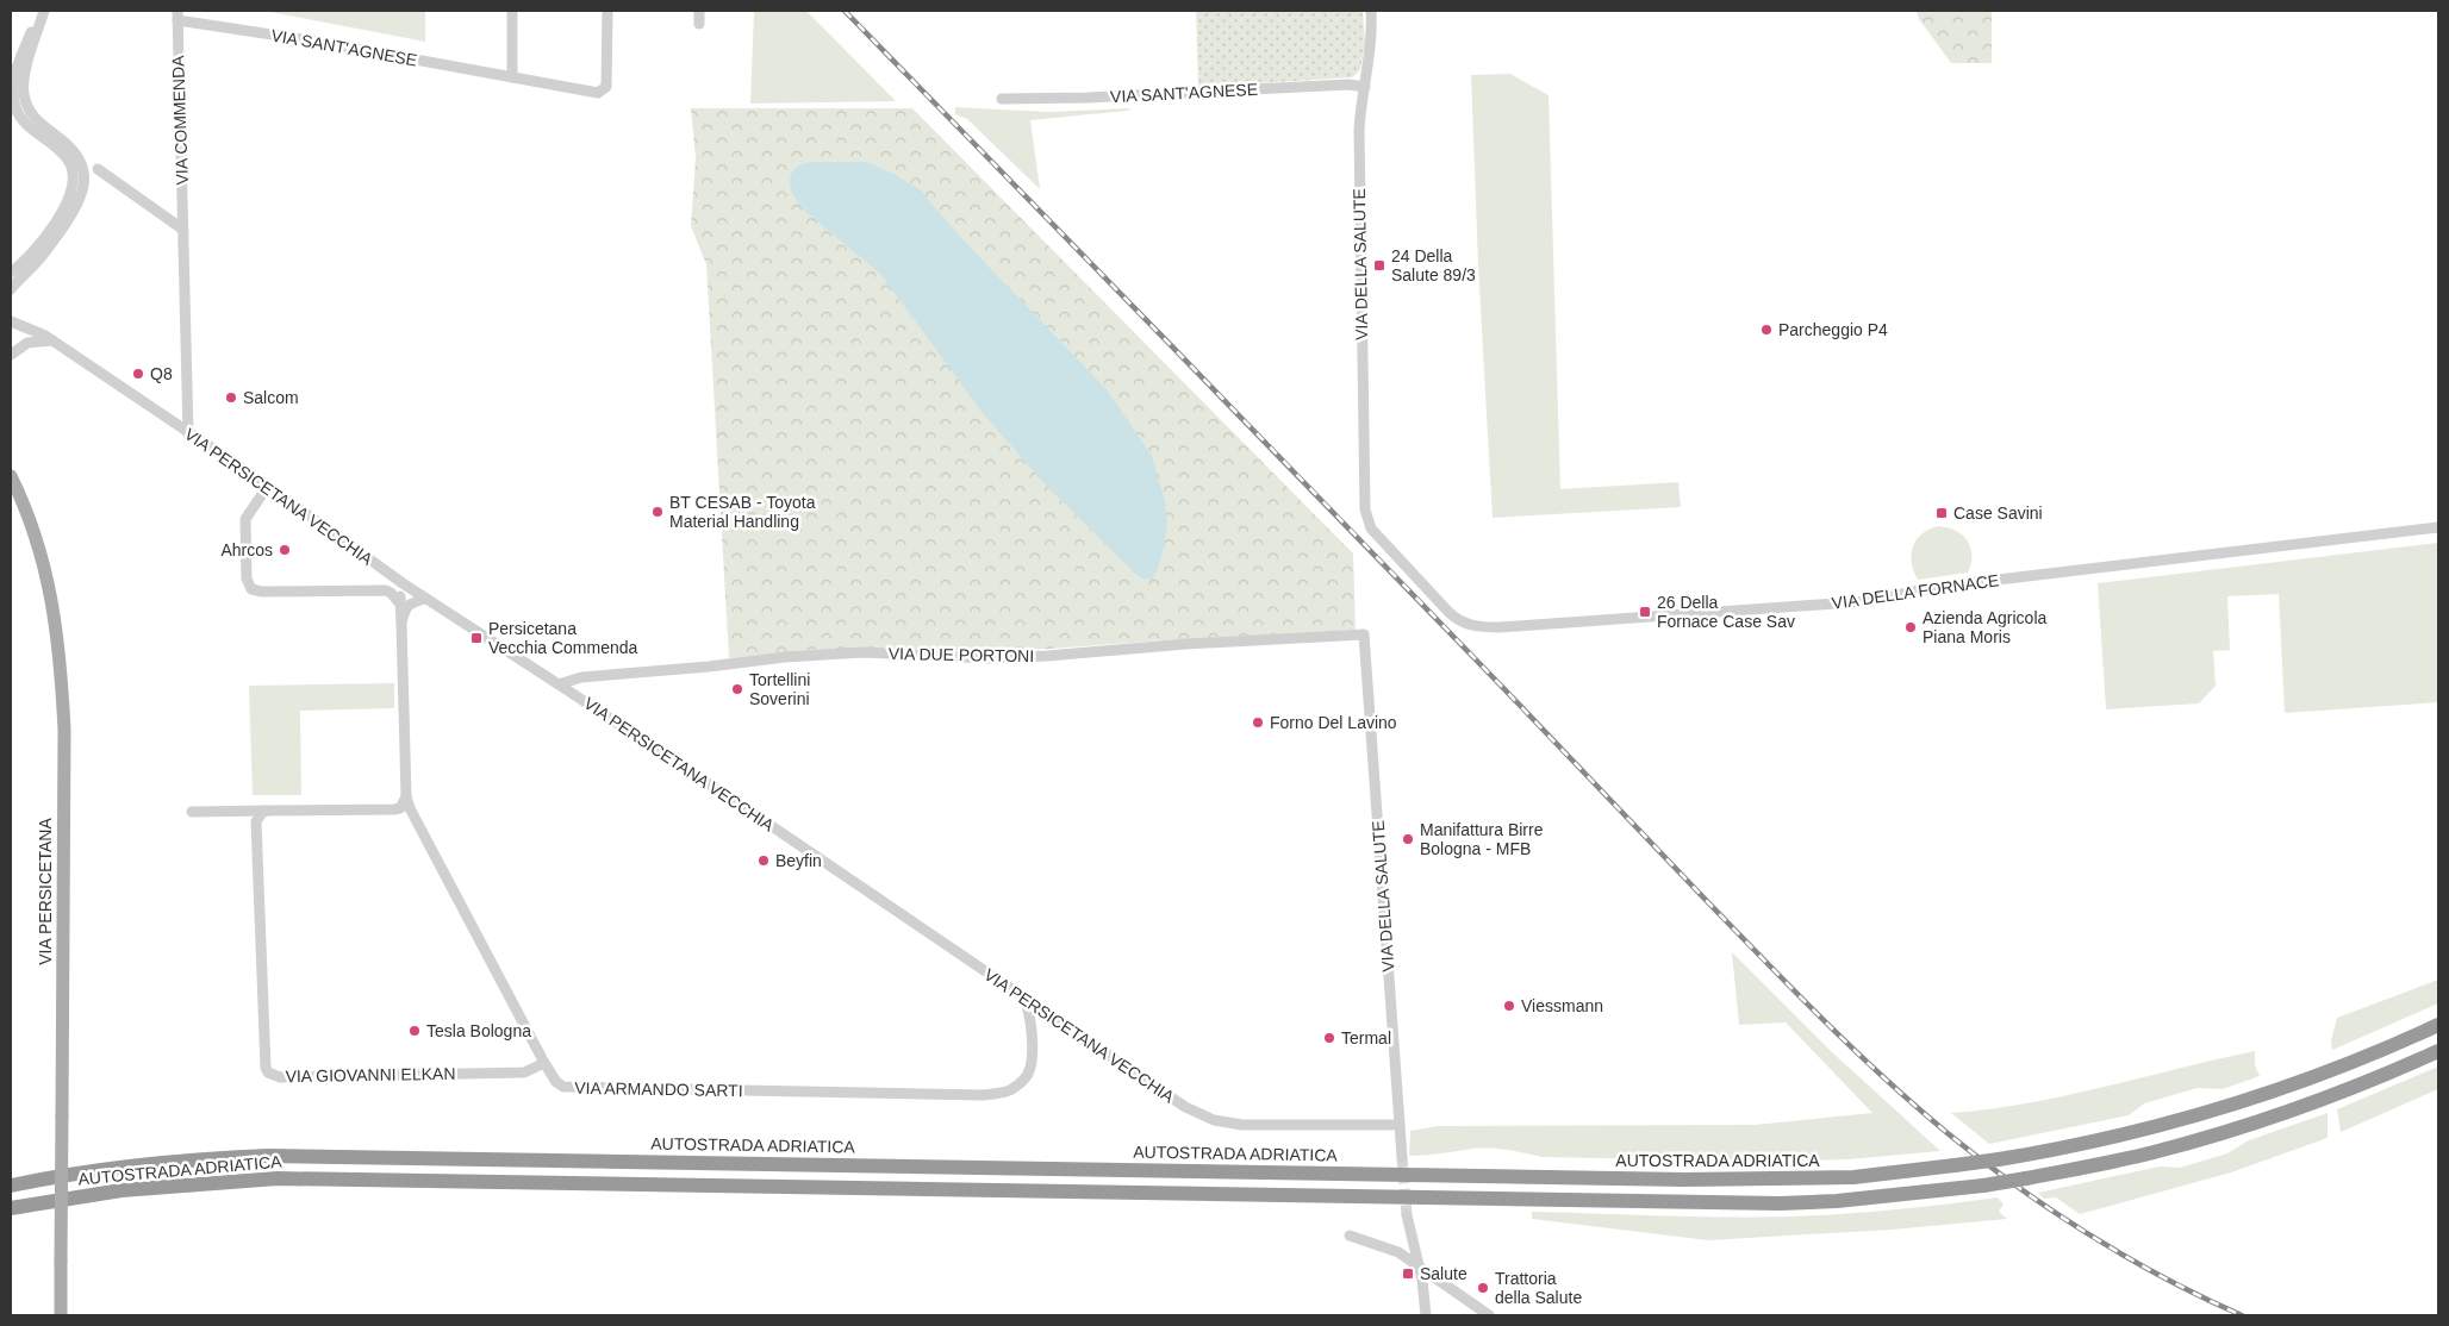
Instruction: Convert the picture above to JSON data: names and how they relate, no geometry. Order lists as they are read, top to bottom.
{
  "streets": {
    "highway": ["AUTOSTRADA ADRIATICA"],
    "main road": ["VIA PERSICETANA"],
    "street": [
      "VIA SANT'AGNESE",
      "VIA COMMENDA",
      "VIA DELLA SALUTE",
      "VIA PERSICETANA VECCHIA",
      "VIA DELLA FORNACE",
      "VIA DUE PORTONI",
      "VIA GIOVANNI ELKAN",
      "VIA ARMANDO SARTI"
    ]
  },
  "crossings": [
    ["VIA SANT'AGNESE", "VIA COMMENDA"],
    ["VIA SANT'AGNESE", "VIA DELLA SALUTE"],
    ["VIA COMMENDA", "VIA PERSICETANA VECCHIA"],
    ["VIA DELLA SALUTE", "VIA PERSICETANA VECCHIA"],
    ["VIA DELLA SALUTE", "VIA DELLA FORNACE"],
    ["VIA DELLA SALUTE", "VIA DUE PORTONI"],
    ["VIA PERSICETANA VECCHIA", "VIA DUE PORTONI"],
    ["VIA PERSICETANA VECCHIA", "VIA ARMANDO SARTI"],
    ["VIA GIOVANNI ELKAN", "VIA ARMANDO SARTI"]
  ],
  "places": {
    "transit": [
      "24 Della Salute 89/3",
      "Case Savini",
      "26 Della Fornace Case Sav",
      "Persicetana Vecchia Commenda",
      "Salute"
    ],
    "other": [
      "Parcheggio P4",
      "Q8",
      "Salcom",
      "BT CESAB - Toyota Material Handling",
      "Ahrcos",
      "Azienda Agricola Piana Moris",
      "Tortellini Soverini",
      "Forno Del Lavino",
      "Manifattura Birre Bologna - MFB",
      "Beyfin",
      "Viessmann",
      "Tesla Bologna",
      "Termal",
      "Trattoria della Salute"
    ]
  }
}
